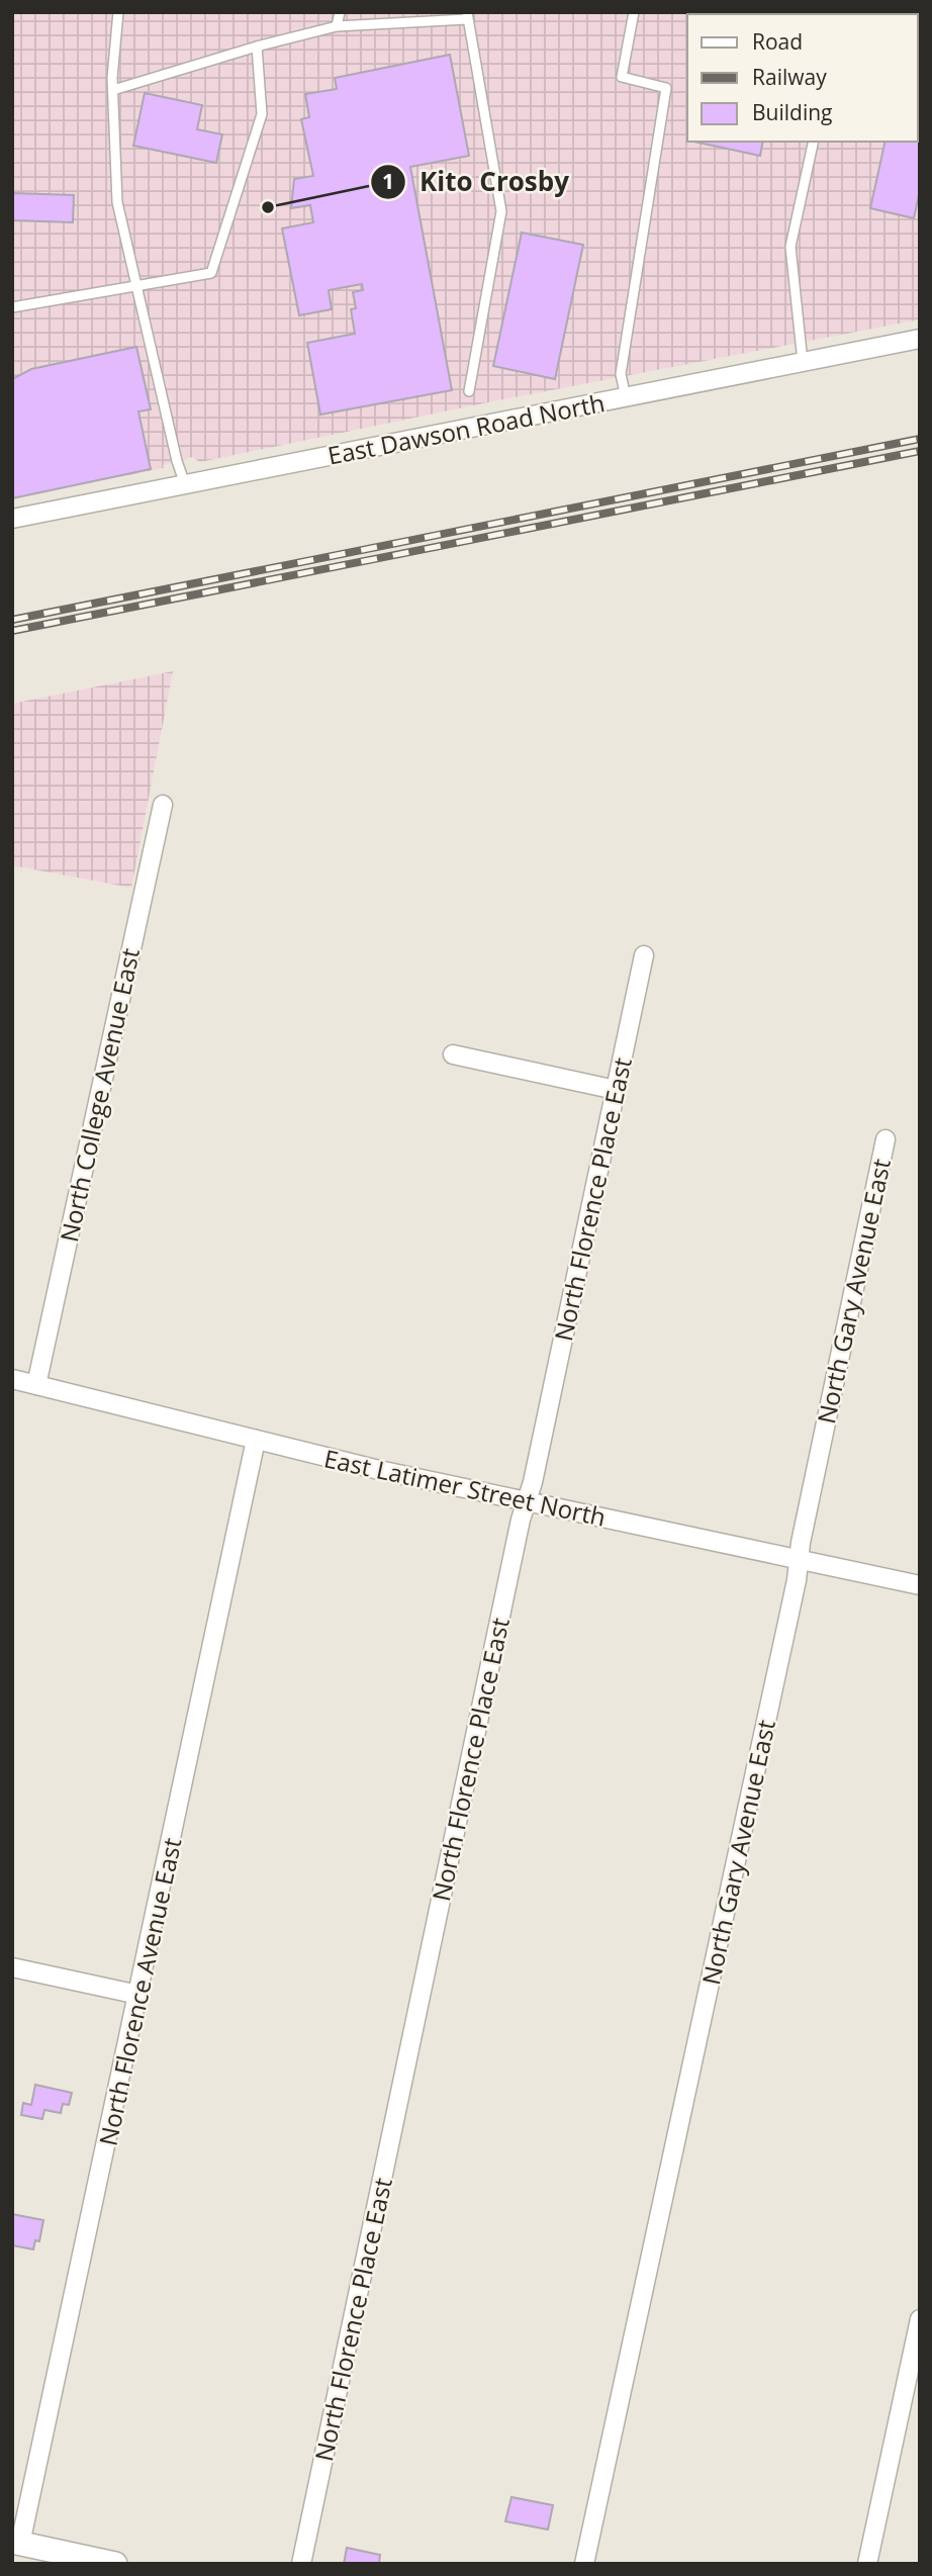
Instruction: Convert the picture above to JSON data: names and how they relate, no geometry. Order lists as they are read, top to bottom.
{
  "streets": {
    "street": [
      "East Dawson Road North",
      "North College Avenue East",
      "North Florence Place East",
      "North Gary Avenue East",
      "East Latimer Street North",
      "North Florence Avenue East"
    ]
  },
  "crossings": [
    ["North College Avenue East", "East Latimer Street North"],
    ["North Florence Place East", "East Latimer Street North"],
    ["North Gary Avenue East", "East Latimer Street North"],
    ["East Latimer Street North", "North Florence Avenue East"]
  ],
  "places": ["Kito Crosby"],
  "legend": ["Road", "Railway", "Building"]
}
